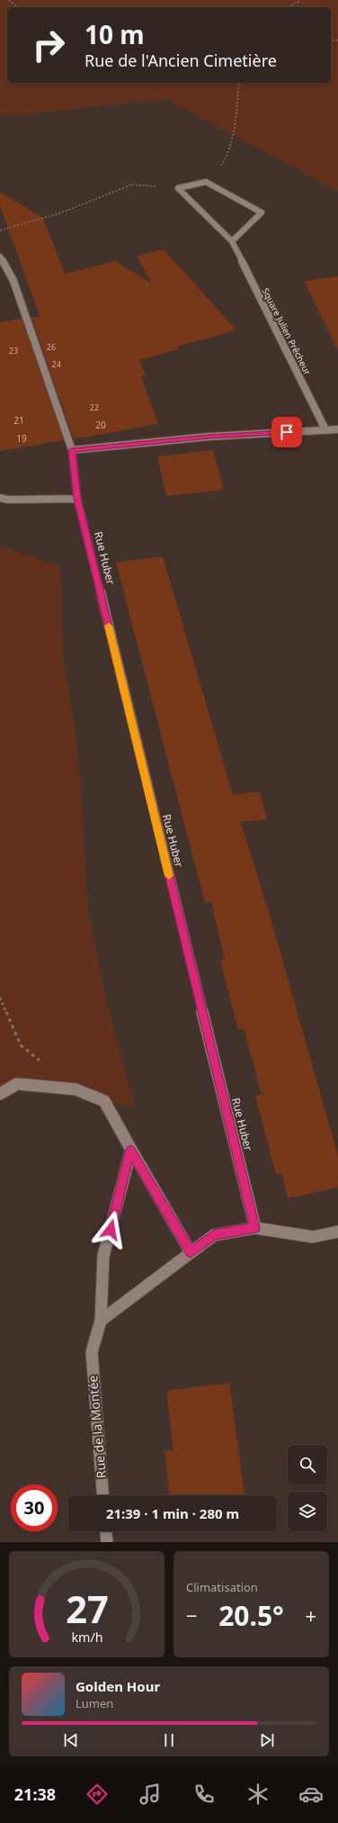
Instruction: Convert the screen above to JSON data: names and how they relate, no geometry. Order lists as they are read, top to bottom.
{
  "streets": {
    "street": ["Square Julien Prêcheur", "Rue Huber", "Rue de la Montée"]
  },
  "house_numbers": [
    "26",
    "23",
    "24",
    "22",
    "21",
    "20",
    "19"
  ],
  "page": {
    "turn": ["10 m", "Rue de l'Ancien Cimetière"],
    "limit": "30",
    "trip": "21:39 · 1 min · 280 m",
    "tile": "Climatisation",
    "heat": ["−", "20.5°", "+"],
    "song": ["Golden Hour", "Lumen"],
    "tabs": "21:38",
    "gauge": ["27", "km/h"]
  }
}
